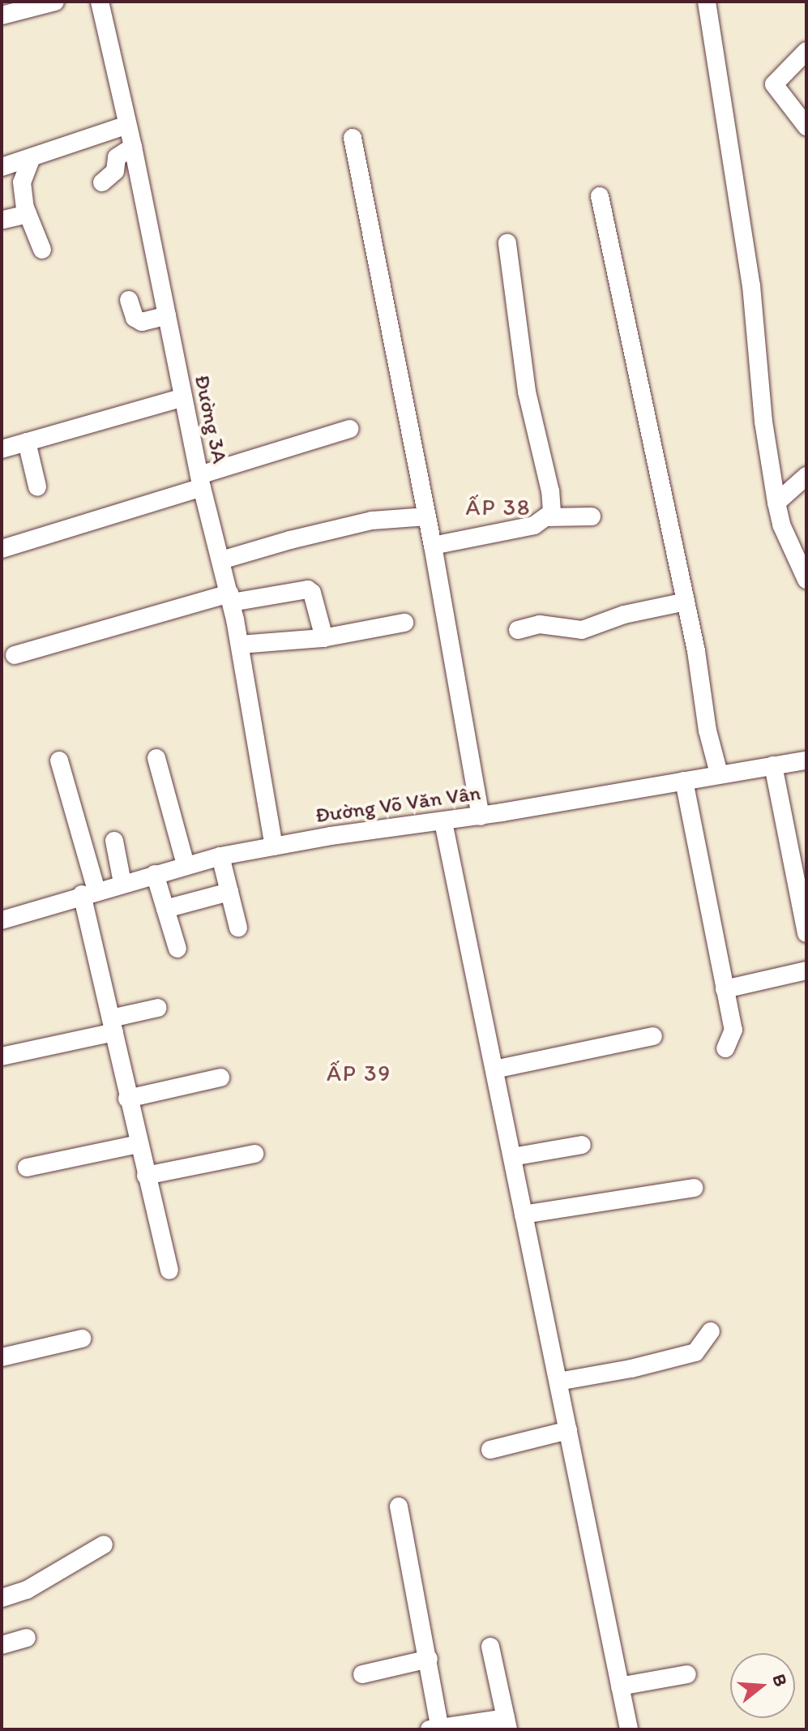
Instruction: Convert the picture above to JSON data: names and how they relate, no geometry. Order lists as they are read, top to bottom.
{
  "streets": {
    "street": ["Đường 3A", "Đường Võ Văn Vân"]
  },
  "crossings": [
    ["Đường 3A", "Đường Võ Văn Vân"]
  ],
  "districts": ["ẤP 38", "ẤP 39"],
  "north": "right"
}
